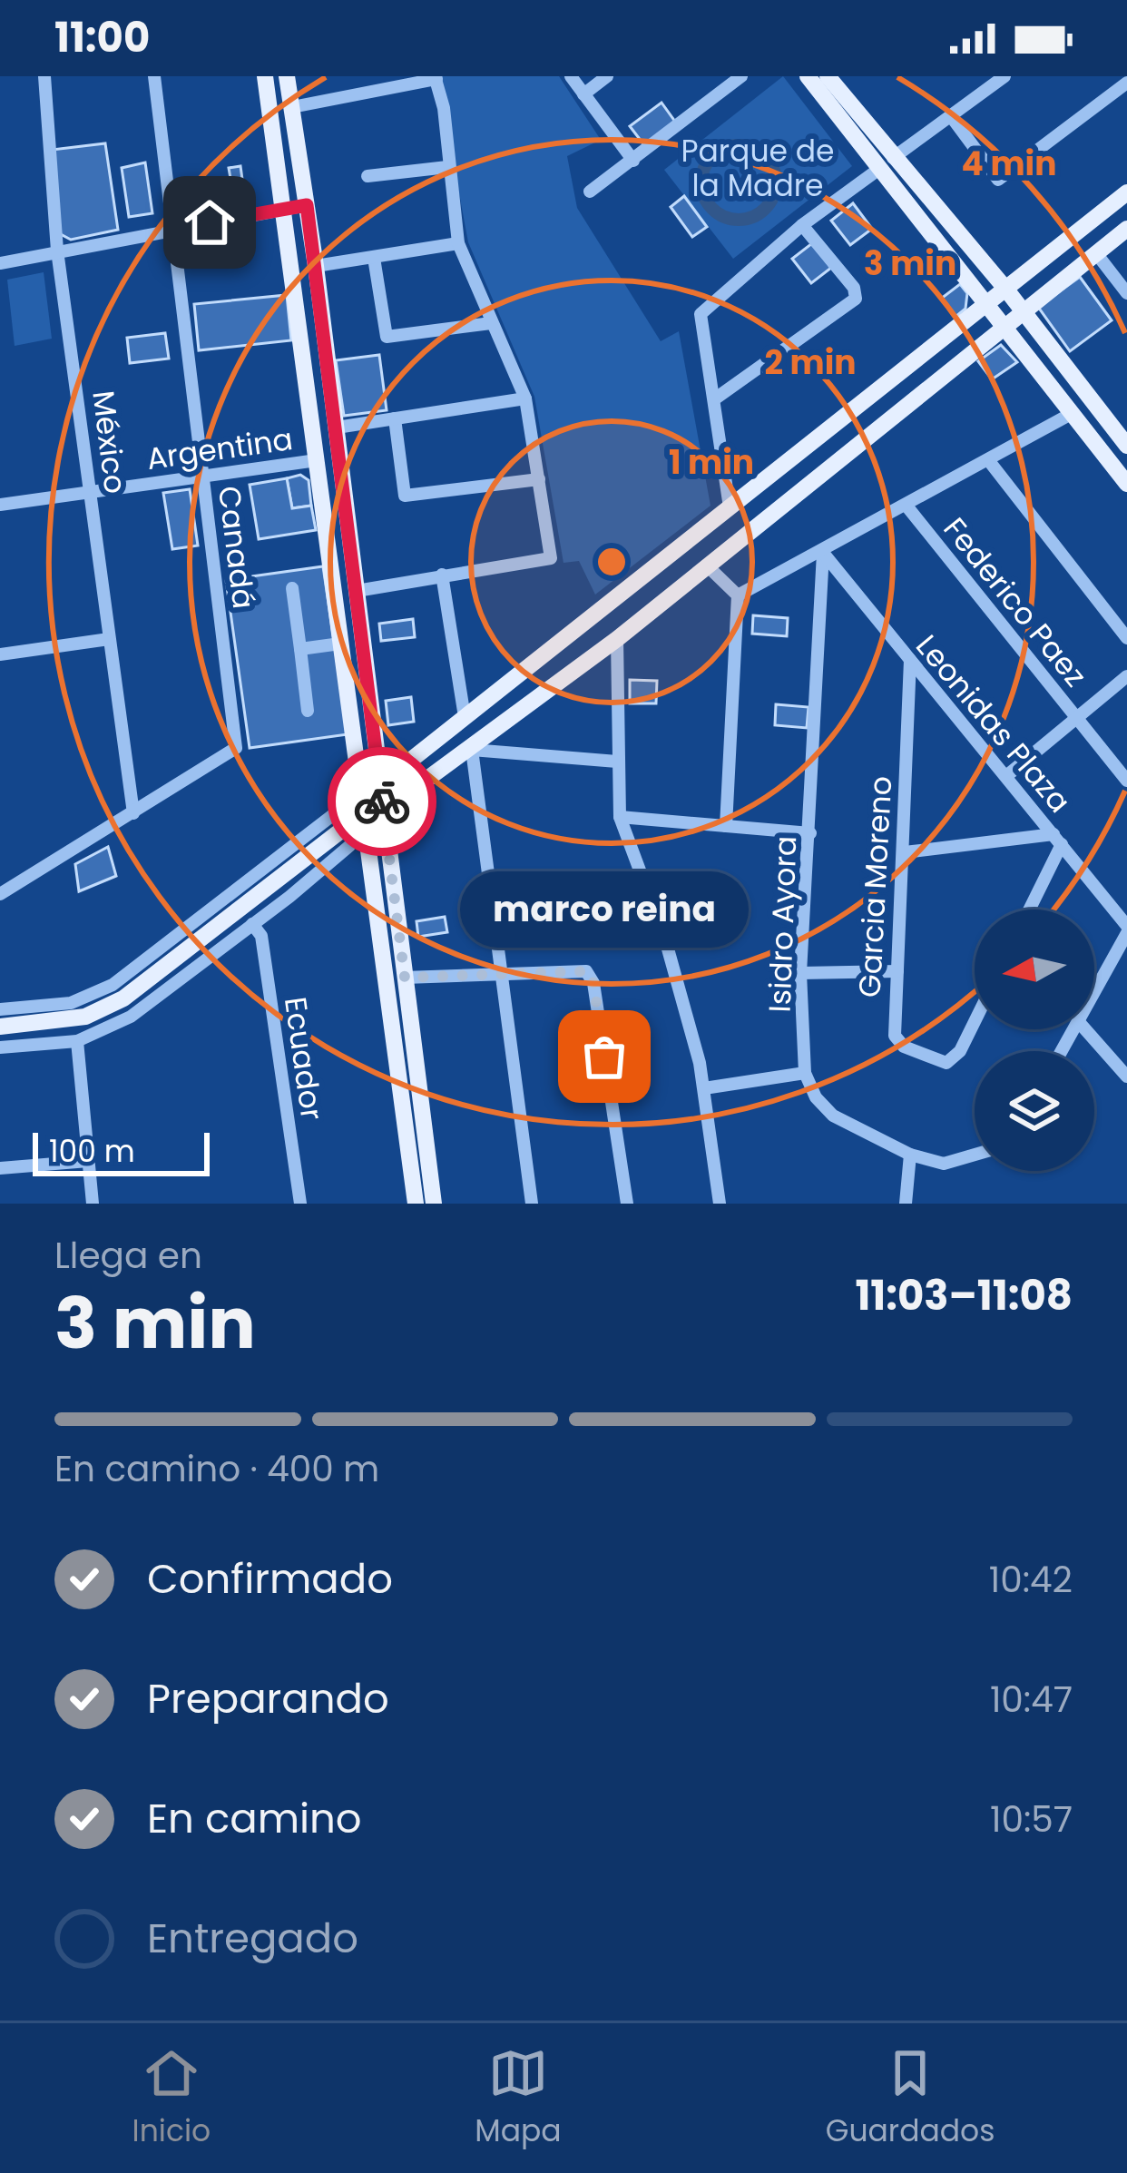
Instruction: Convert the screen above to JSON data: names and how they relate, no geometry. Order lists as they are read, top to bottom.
{
  "streets": {
    "street": [
      "México",
      "Argentina",
      "Canadá",
      "Federico Paez",
      "Leonidas Plaza",
      "Garcia Moreno",
      "Isidro Ayora",
      "Ecuador"
    ]
  },
  "crossings": [
    ["México", "Argentina"],
    ["México", "Canadá"],
    ["Argentina", "Canadá"],
    ["Leonidas Plaza", "Garcia Moreno"],
    ["Leonidas Plaza", "Isidro Ayora"]
  ],
  "parks": ["Parque de la Madre"],
  "places": ["marco reina"],
  "scale_bar": "100 m",
  "north": "left",
  "page": {
    "status": "11:00",
    "bubble": "marco reina",
    "scale": "100 m",
    "heading": ["3 min", "Llega en", "11:03–11:08"],
    "bar": "En camino · 400 m",
    "list": [
      ["Confirmado", "10:42"],
      ["Preparando", "10:47"],
      ["En camino", "10:57"],
      "Entregado"
    ],
    "tabs": ["Inicio", "Mapa", "Guardados"]
  },
  "rings": [
    "4 min",
    "3 min",
    "2 min",
    "1 min"
  ]
}
